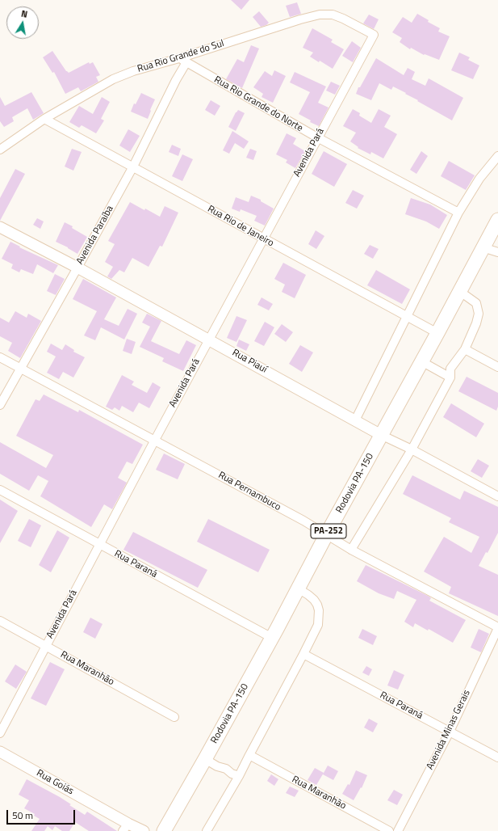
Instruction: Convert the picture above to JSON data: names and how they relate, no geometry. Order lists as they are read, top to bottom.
{
  "streets": {
    "highway": ["Rodovia PA-150", "PA-252"],
    "street": [
      "Rua Rio Grande do Sul",
      "Rua Rio Grande do Norte",
      "Avenida Pará",
      "Rua Rio de Janeiro",
      "Avenida Paraíba",
      "Rua Piauí",
      "Rua Pernambuco",
      "Rua Paraná",
      "Rua Maranhão",
      "Avenida Minas Gerais",
      "Rua Goiás"
    ]
  },
  "crossings": [
    ["Rua Rio Grande do Sul", "Rua Rio Grande do Norte"],
    ["Rua Rio Grande do Sul", "Avenida Pará"],
    ["Rua Rio Grande do Sul", "Rua Rio de Janeiro"],
    ["Rua Rio Grande do Norte", "Avenida Pará"],
    ["Rua Rio Grande do Norte", "Avenida Paraíba"],
    ["Avenida Pará", "Rua Rio de Janeiro"],
    ["Avenida Pará", "Rua Piauí"],
    ["Avenida Pará", "Rua Pernambuco"],
    ["Avenida Pará", "Rua Paraná"],
    ["Avenida Pará", "Rua Maranhão"],
    ["Rua Rio de Janeiro", "Avenida Paraíba"],
    ["Rua Rio de Janeiro", "Rodovia PA-150"],
    ["Avenida Paraíba", "Rua Piauí"],
    ["Avenida Paraíba", "Rua Pernambuco"],
    ["Rua Piauí", "Rodovia PA-150"],
    ["Rodovia PA-150", "Rua Pernambuco"],
    ["Rodovia PA-150", "Rua Paraná"],
    ["Rua Pernambuco", "Avenida Minas Gerais"],
    ["Rua Paraná", "Avenida Minas Gerais"]
  ],
  "scale_bar": "50 m",
  "north": "top"
}
